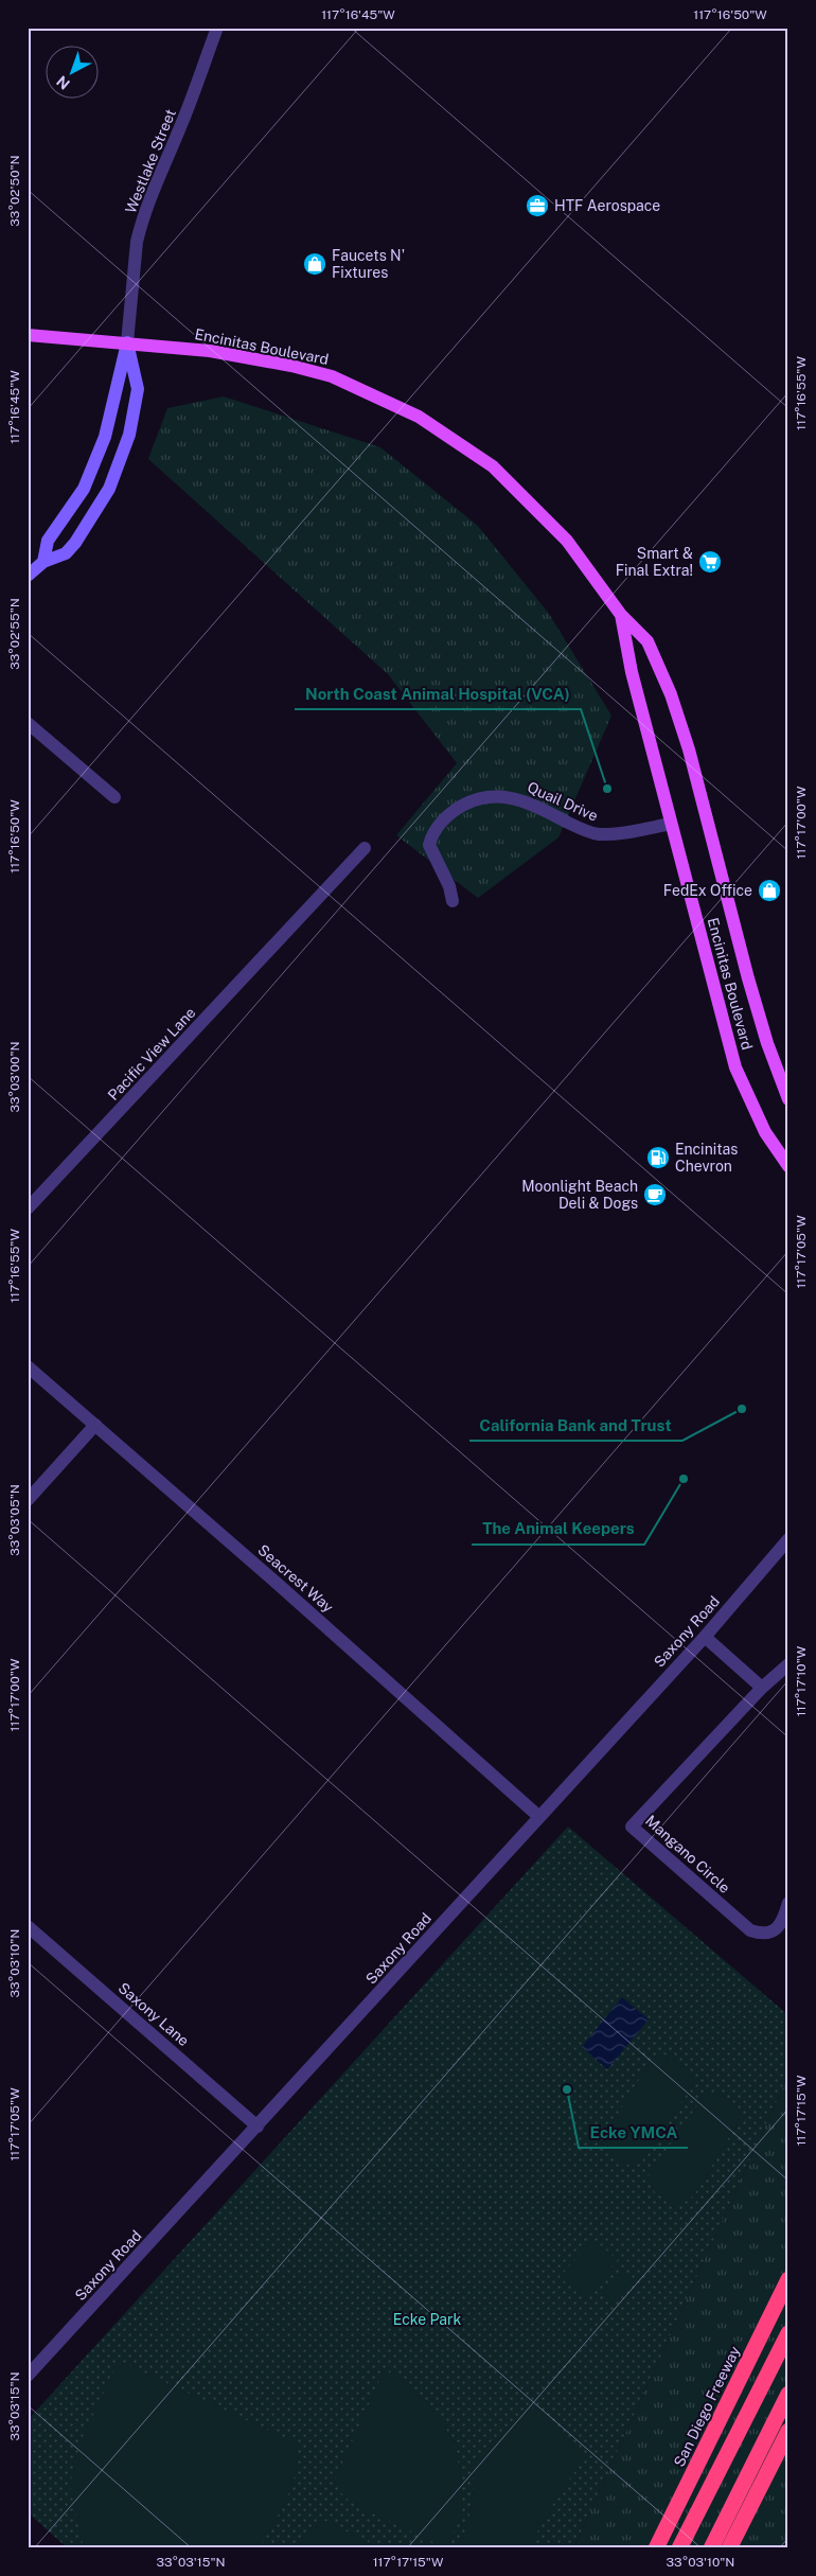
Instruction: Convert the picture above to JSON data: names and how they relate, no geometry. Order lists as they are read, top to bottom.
{
  "streets": {
    "highway": ["San Diego Freeway"],
    "main road": ["Encinitas Boulevard"],
    "street": [
      "Westlake Street",
      "Quail Drive",
      "Pacific View Lane",
      "Seacrest Way",
      "Saxony Road",
      "Mangano Circle",
      "Saxony Lane"
    ]
  },
  "crossings": [
    ["Westlake Street", "Encinitas Boulevard"],
    ["Encinitas Boulevard", "Quail Drive"],
    ["Seacrest Way", "Saxony Road"],
    ["Saxony Road", "Saxony Lane"]
  ],
  "parks": ["Ecke Park"],
  "places": {
    "office": ["HTF Aerospace"],
    "shop": ["Faucets N' Fixtures", "FedEx Office"],
    "supermarket": ["Smart & Final Extra!"],
    "other": [
      "North Coast Animal Hospital (VCA)",
      "California Bank and Trust",
      "The Animal Keepers",
      "Ecke YMCA"
    ],
    "fuel station": ["Encinitas Chevron"],
    "cafe": ["Moonlight Beach Deli & Dogs"]
  },
  "north": "bottom left",
  "coordinates": [
    "117°16'45\"W",
    "117°16'50\"W",
    "33°02'50\"N",
    "117°16'55\"W",
    "33°02'55\"N",
    "117°17'00\"W",
    "33°03'00\"N",
    "117°17'05\"W",
    "33°03'05\"N",
    "117°17'10\"W",
    "33°03'10\"N",
    "117°17'15\"W",
    "33°03'15\"N"
  ]
}
